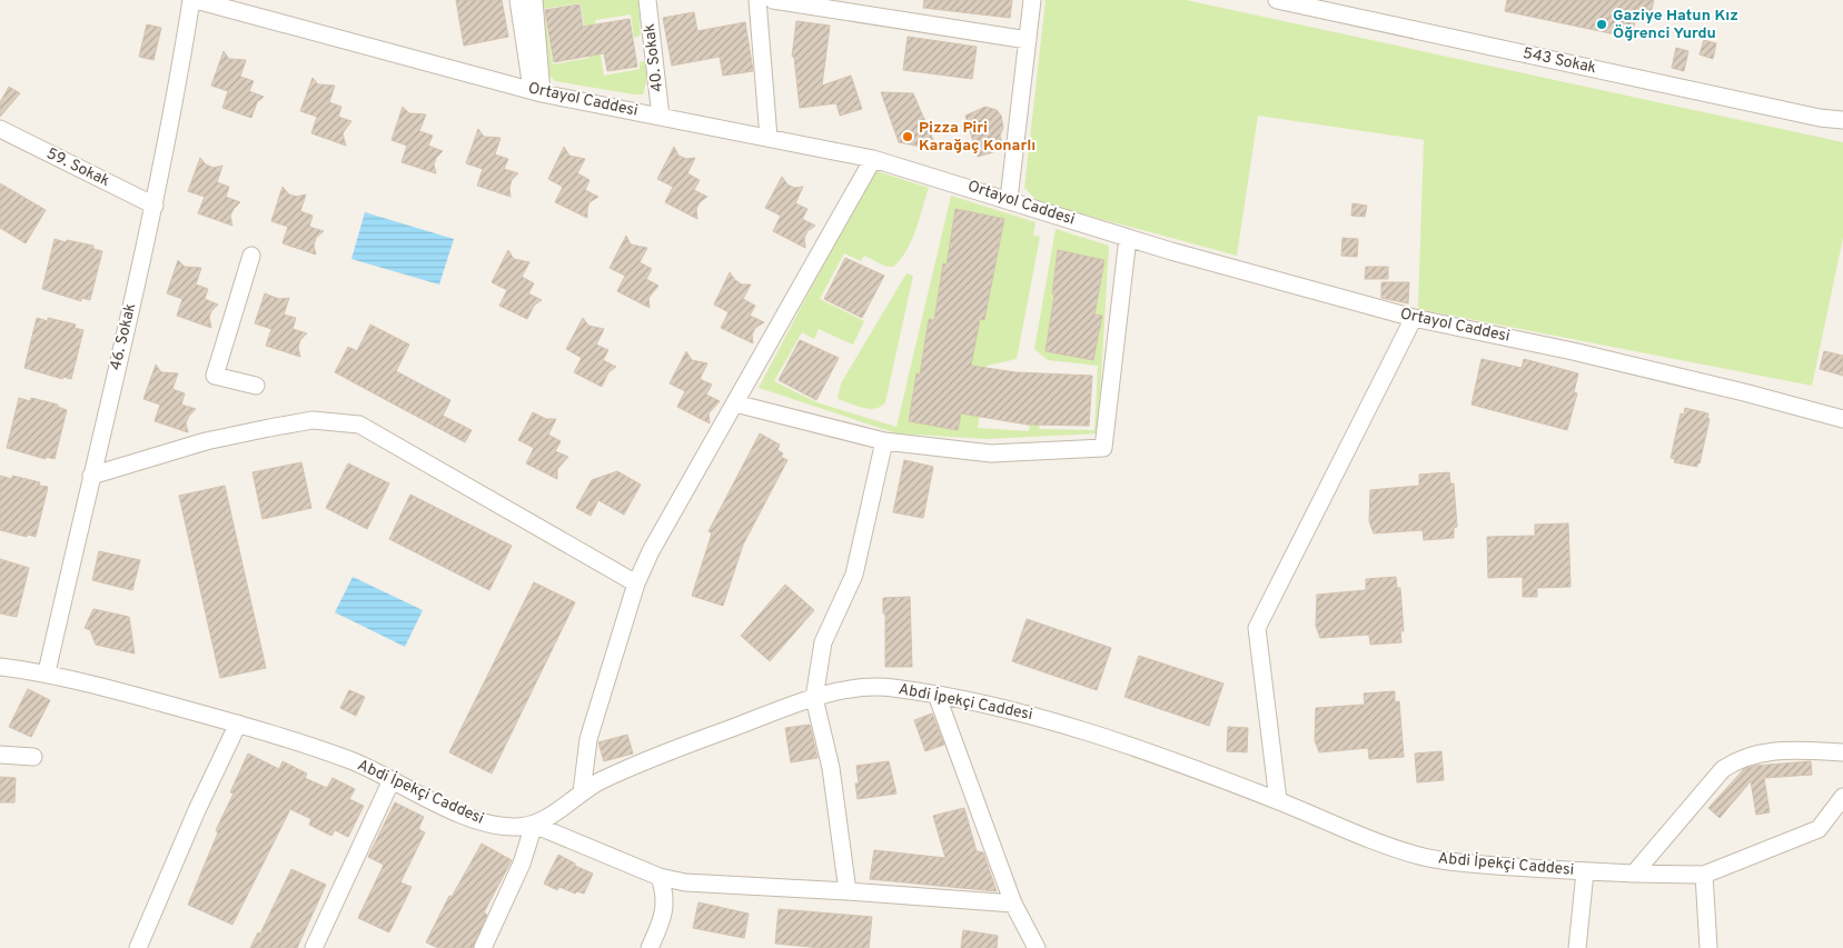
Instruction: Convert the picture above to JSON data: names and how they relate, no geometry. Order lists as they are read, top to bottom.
{
  "streets": {
    "street": [
      "40. Sokak",
      "543 Sokak",
      "Ortayol Caddesi",
      "59. Sokak",
      "46. Sokak",
      "Abdi İpekçi Caddesi"
    ]
  },
  "crossings": [
    ["40. Sokak", "Ortayol Caddesi"],
    ["Ortayol Caddesi", "46. Sokak"],
    ["59. Sokak", "46. Sokak"],
    ["46. Sokak", "Abdi İpekçi Caddesi"]
  ],
  "places": ["Gaziye Hatun Kız Öğrenci Yurdu", "Pizza Piri Karağaç Konarlı"]
}
